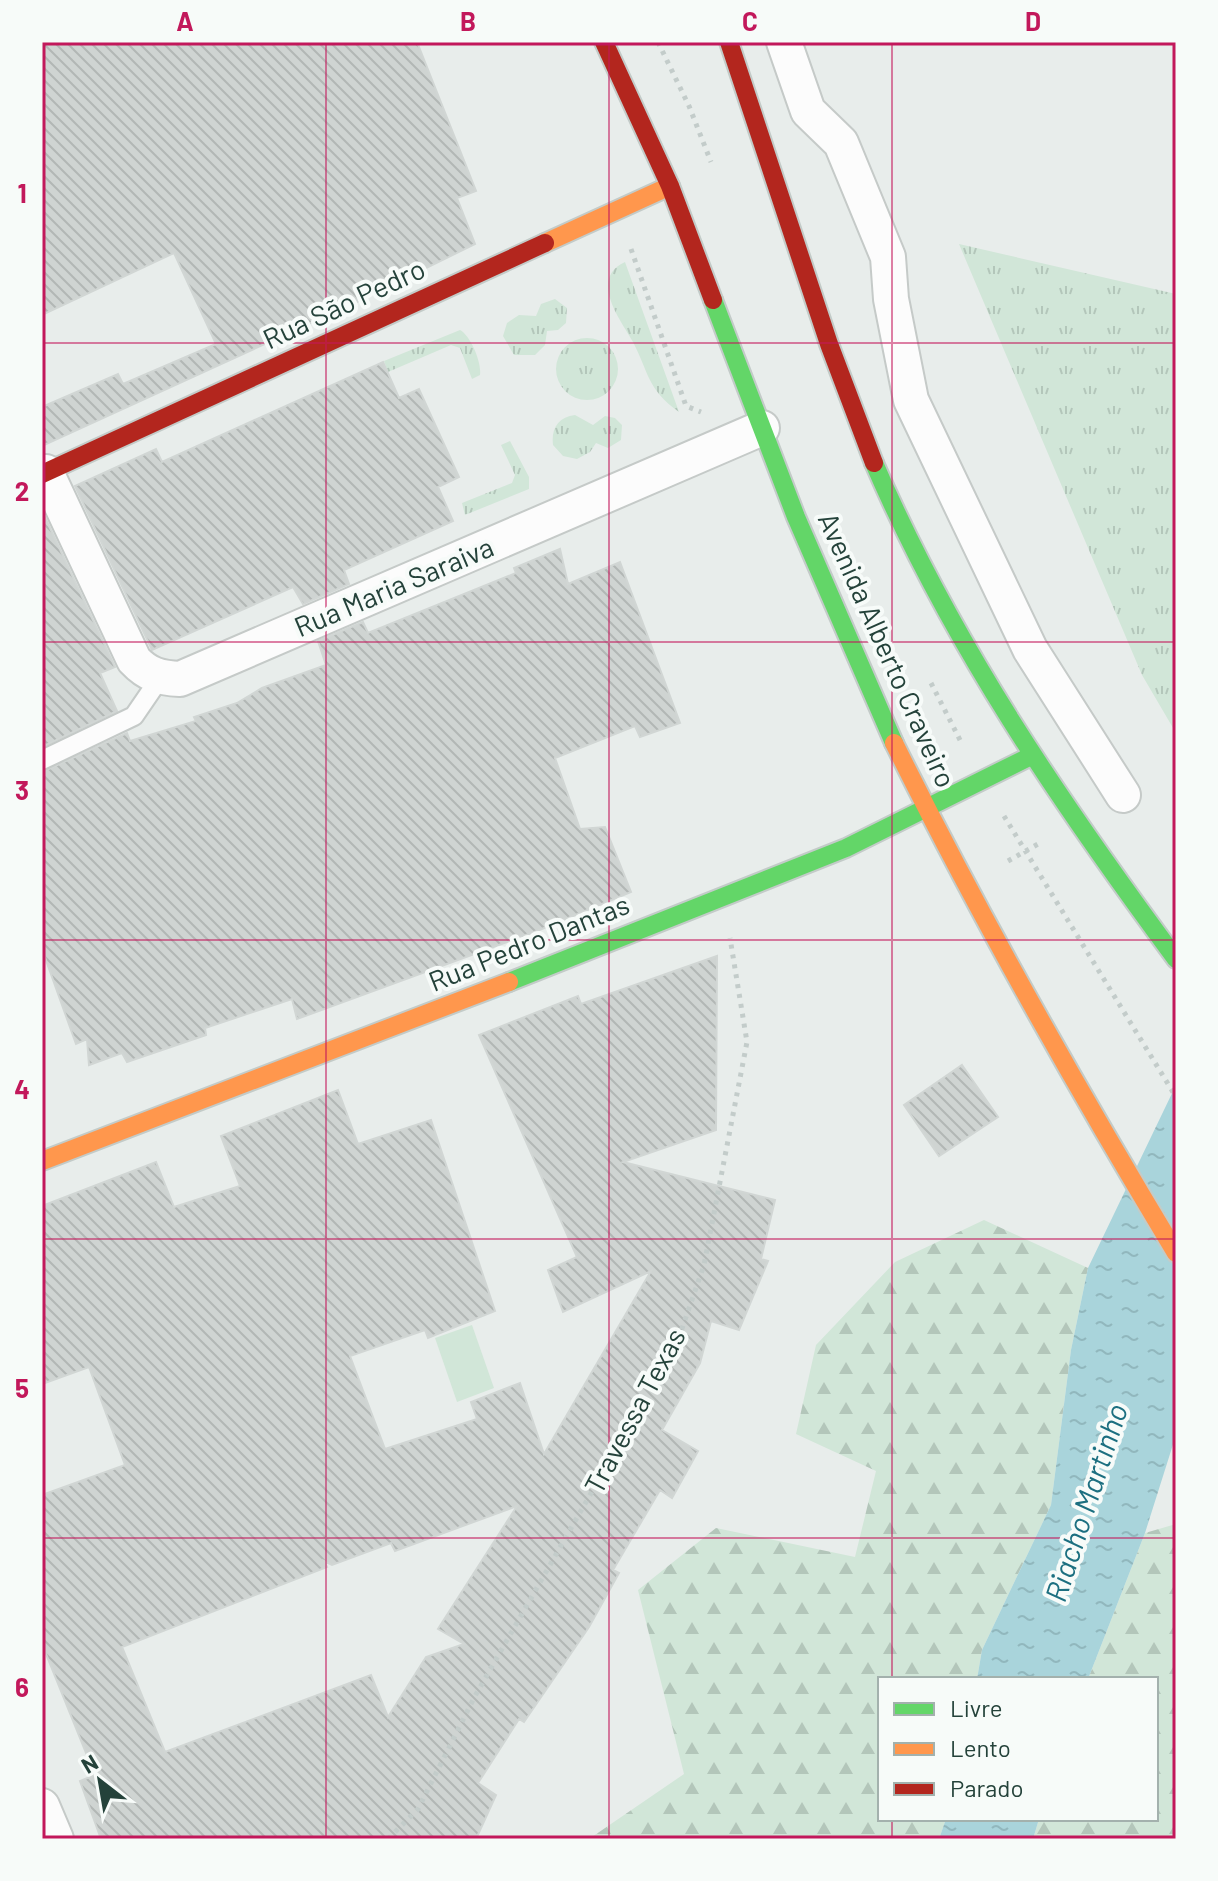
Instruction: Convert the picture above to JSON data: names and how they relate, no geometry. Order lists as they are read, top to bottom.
{
  "streets": {
    "main road": ["Rua São Pedro", "Avenida Alberto Craveiro", "Rua Pedro Dantas"],
    "street": ["Rua Maria Saraiva"],
    "path": ["Travessa Texas"]
  },
  "crossings": [
    ["Rua São Pedro", "Avenida Alberto Craveiro"],
    ["Rua Maria Saraiva", "Avenida Alberto Craveiro"],
    ["Avenida Alberto Craveiro", "Rua Pedro Dantas"]
  ],
  "water": ["Riacho Martinho"],
  "legend": ["Livre", "Lento", "Parado"],
  "north": "top left",
  "grid": {
    "columns": [
      "A",
      "B",
      "C",
      "D"
    ],
    "rows": [
      "1",
      "2",
      "3",
      "4",
      "5",
      "6"
    ]
  }
}
